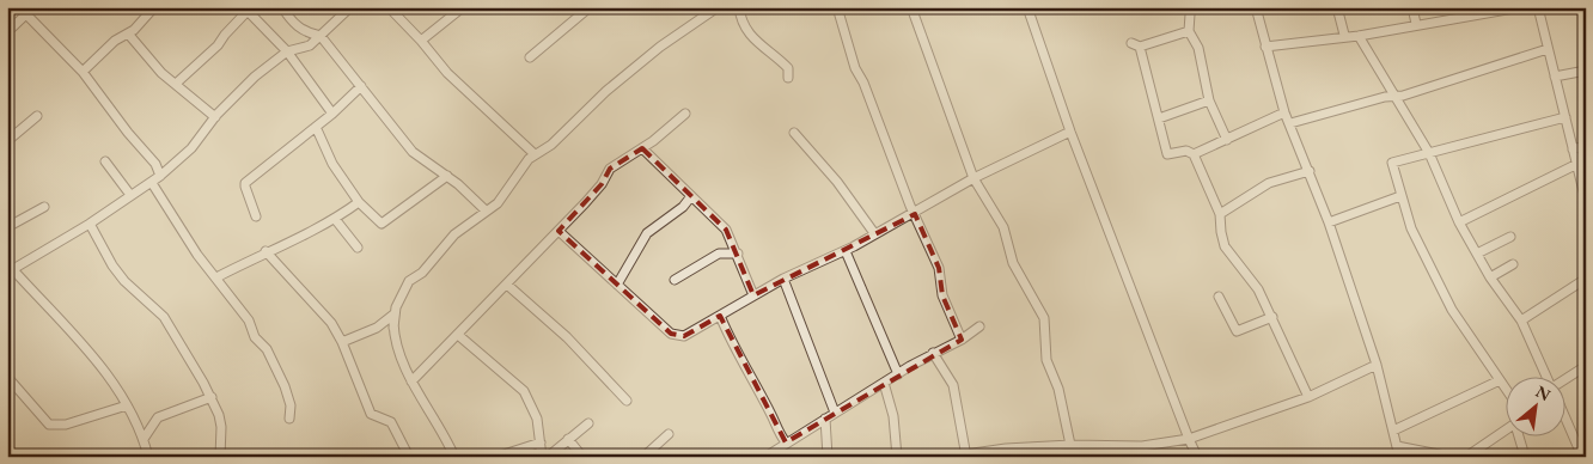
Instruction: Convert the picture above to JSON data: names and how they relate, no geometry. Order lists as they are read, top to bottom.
{
  "north": "top right"
}
